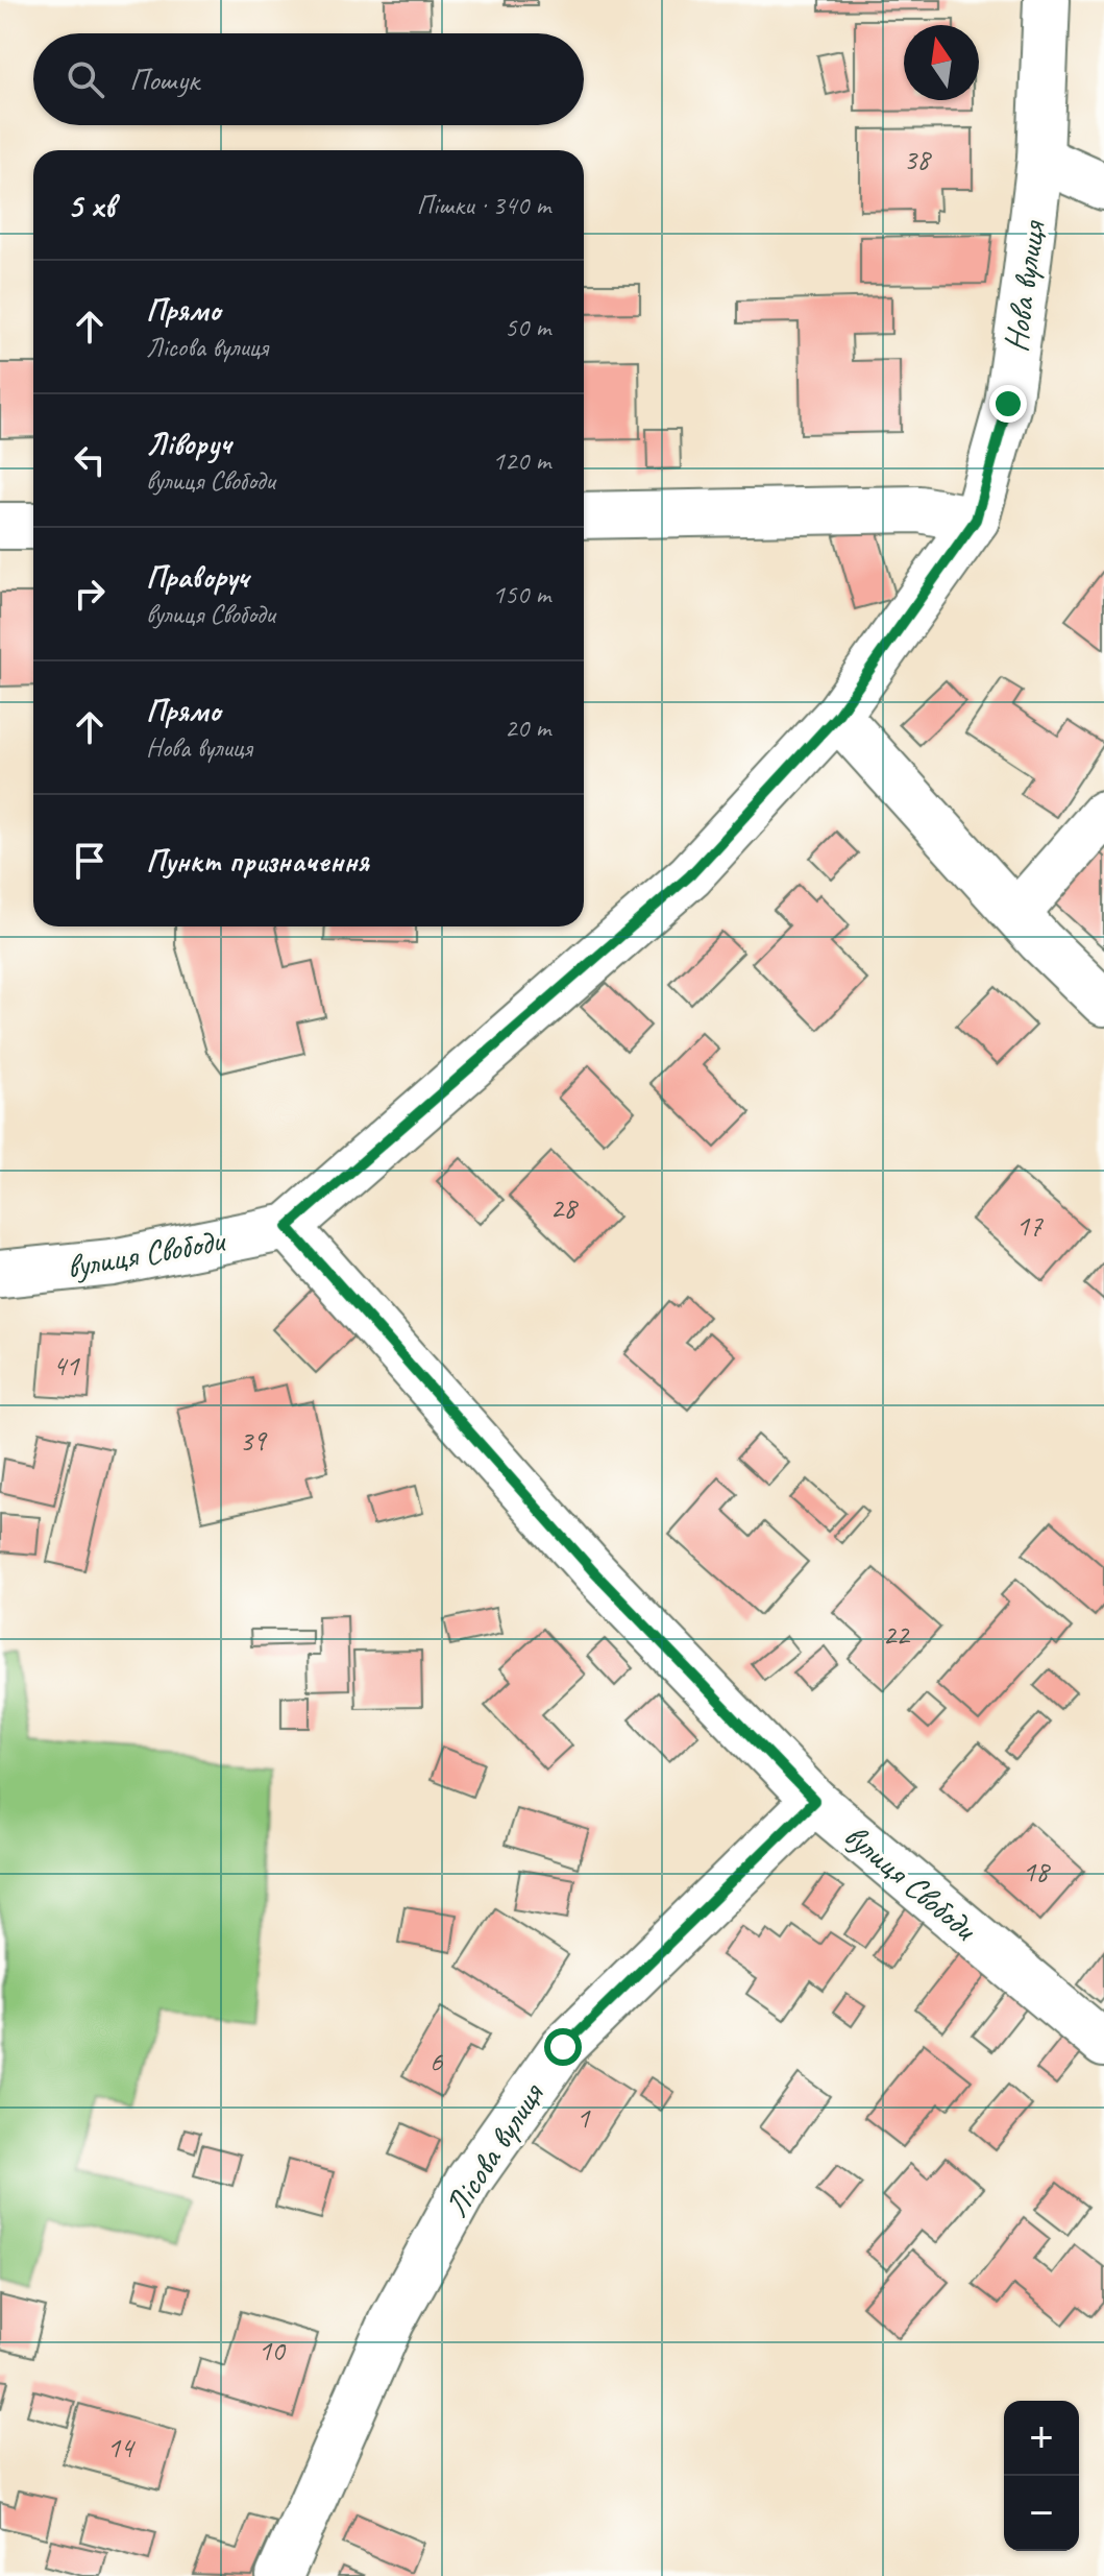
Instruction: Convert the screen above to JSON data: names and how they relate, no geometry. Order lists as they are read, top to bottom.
{
  "streets": {
    "street": ["Нова вулиця", "вулиця Свободи", "Лісова вулиця"]
  },
  "crossings": [
    ["Нова вулиця", "вулиця Свободи"],
    ["вулиця Свободи", "Лісова вулиця"]
  ],
  "house_numbers": [
    "38",
    "28",
    "17",
    "41",
    "39",
    "22",
    "18",
    "6",
    "1",
    "10",
    "14"
  ],
  "north": "top",
  "page": {
    "search": "Пошук",
    "heading": ["5 хв", "Пішки · 340 m"],
    "list": [
      ["Прямо", "Лісова вулиця", "50 m"],
      ["Ліворуч", "вулиця Свободи", "120 m"],
      ["Праворуч", "вулиця Свободи", "150 m"],
      ["Прямо", "Нова вулиця", "20 m"],
      "Пункт призначення"
    ],
    "map_buttons": ["+", "−"]
  }
}
